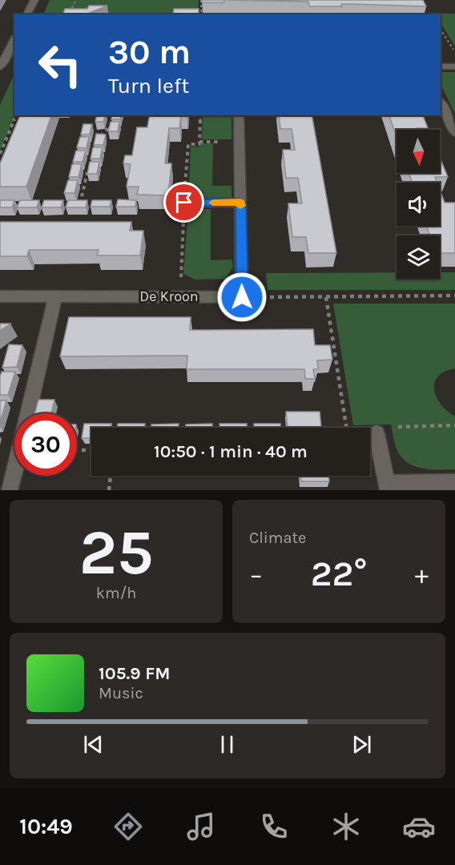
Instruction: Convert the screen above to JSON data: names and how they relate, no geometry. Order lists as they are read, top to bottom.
{
  "streets": {
    "street": ["De Kroon"]
  },
  "north": "bottom",
  "page": {
    "turn": ["30 m", "Turn left"],
    "limit": "30",
    "trip": "10:50 · 1 min · 40 m",
    "tile": [
      ["25", "km/h"],
      "Climate"
    ],
    "heat": ["−", "22°", "+"],
    "song": ["105.9 FM", "Music"],
    "tabs": "10:49"
  }
}
